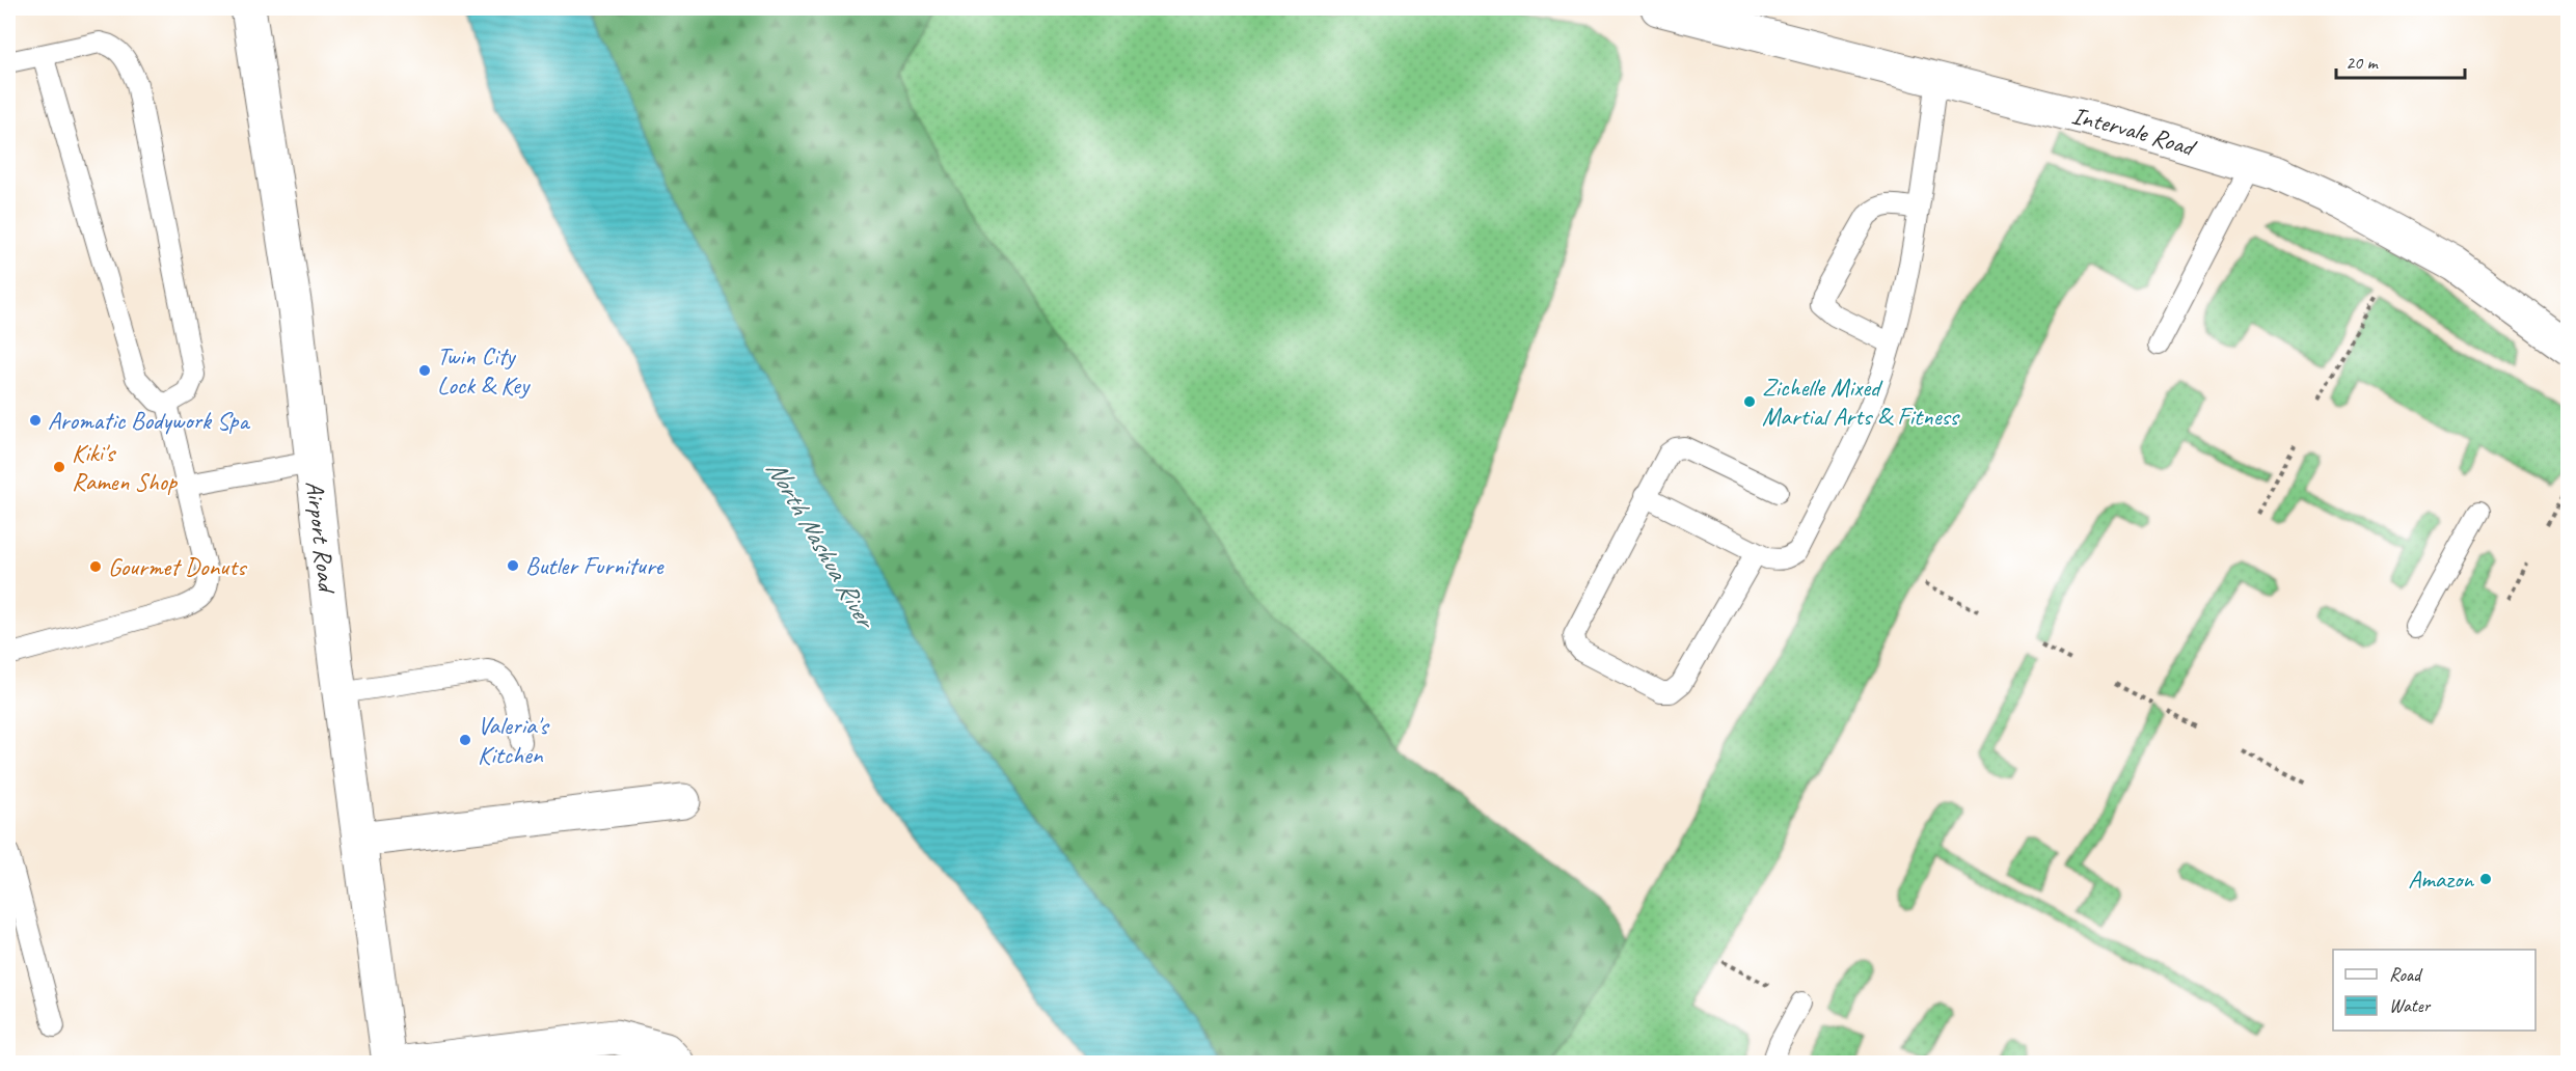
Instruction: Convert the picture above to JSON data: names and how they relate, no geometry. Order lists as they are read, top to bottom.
{
  "streets": {
    "main road": ["Intervale Road", "Airport Road"]
  },
  "water": ["North Nashua River"],
  "places": [
    "Twin City Lock & Key",
    "Zichelle Mixed Martial Arts & Fitness",
    "Aromatic Bodywork Spa",
    "Kiki's Ramen Shop",
    "Butler Furniture",
    "Gourmet Donuts",
    "Valeria's Kitchen",
    "Amazon"
  ],
  "legend": ["Road", "Water"],
  "scale_bar": "20 m"
}
